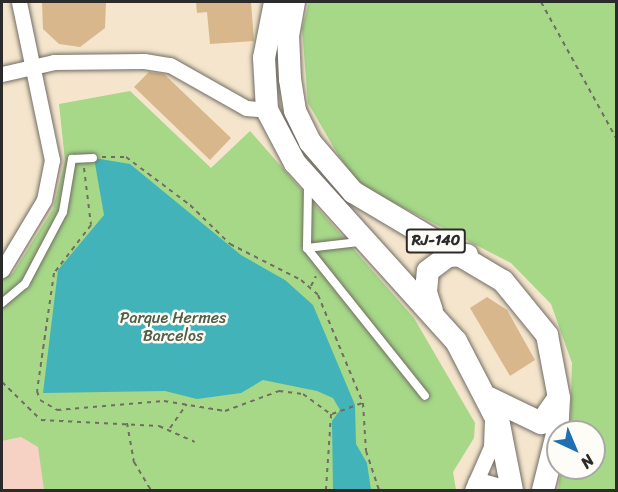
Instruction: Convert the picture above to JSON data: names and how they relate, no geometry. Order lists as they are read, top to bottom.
{
  "streets": {
    "main road": ["RJ-140"]
  },
  "parks": ["Parque Hermes Barcelos"],
  "north": "bottom right"
}
